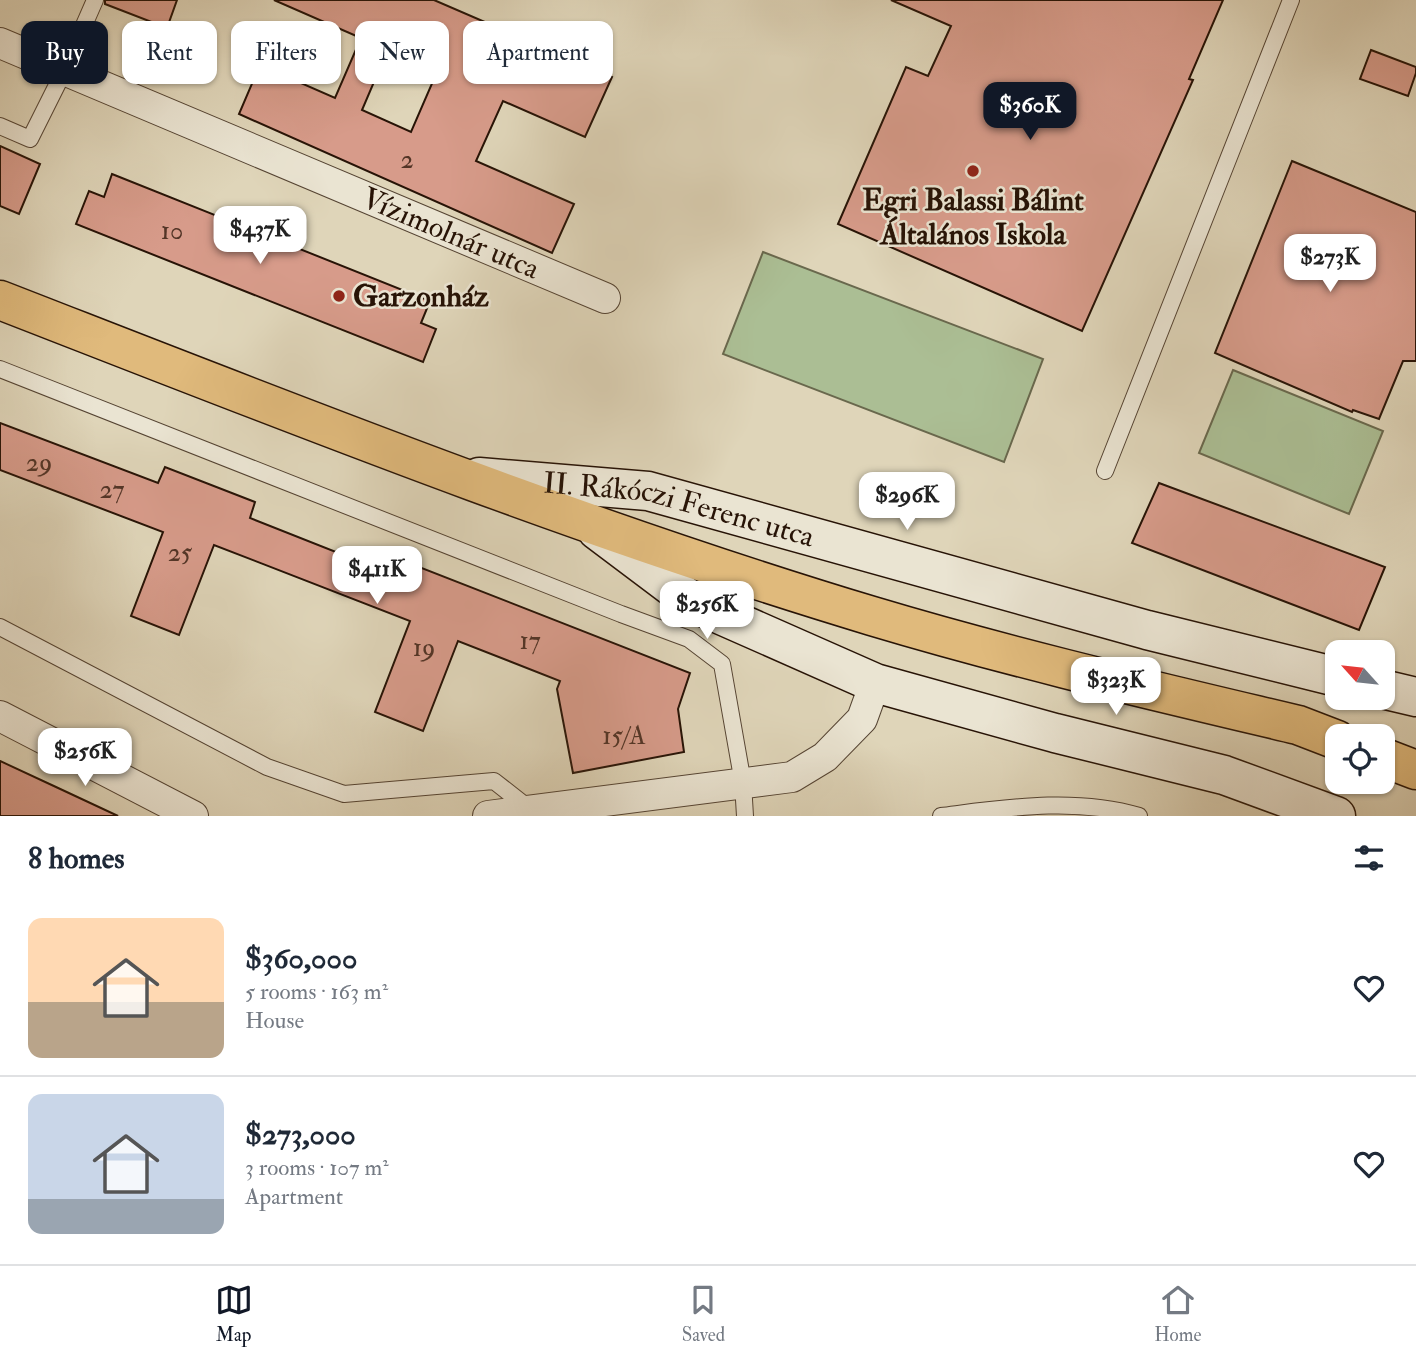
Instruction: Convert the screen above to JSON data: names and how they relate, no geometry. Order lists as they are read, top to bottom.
{
  "streets": {
    "main road": ["II. Rákóczi Ferenc utca"],
    "street": ["Vízimolnár utca"]
  },
  "places": ["Egri Balassi Bálint Általános Iskola", "Garzonház"],
  "house_numbers": [
    "2",
    "10",
    "29",
    "27",
    "25",
    "17",
    "19",
    "15/A"
  ],
  "north": "top left",
  "page": {
    "chip": [
      "Buy",
      "Rent",
      "Filters",
      "New",
      "Apartment"
    ],
    "price": [
      "$360K",
      "$437K",
      "$273K",
      "$296K",
      "$411K",
      "$256K",
      "$323K",
      "$256K"
    ],
    "heading": "8 homes",
    "list": [
      {
        "name": "$360,000",
        "note": "5 rooms · 163 m² · House"
      },
      {
        "name": "$273,000",
        "note": "3 rooms · 107 m² · Apartment"
      }
    ],
    "tabs": ["Map", "Saved", "Home"]
  }
}
